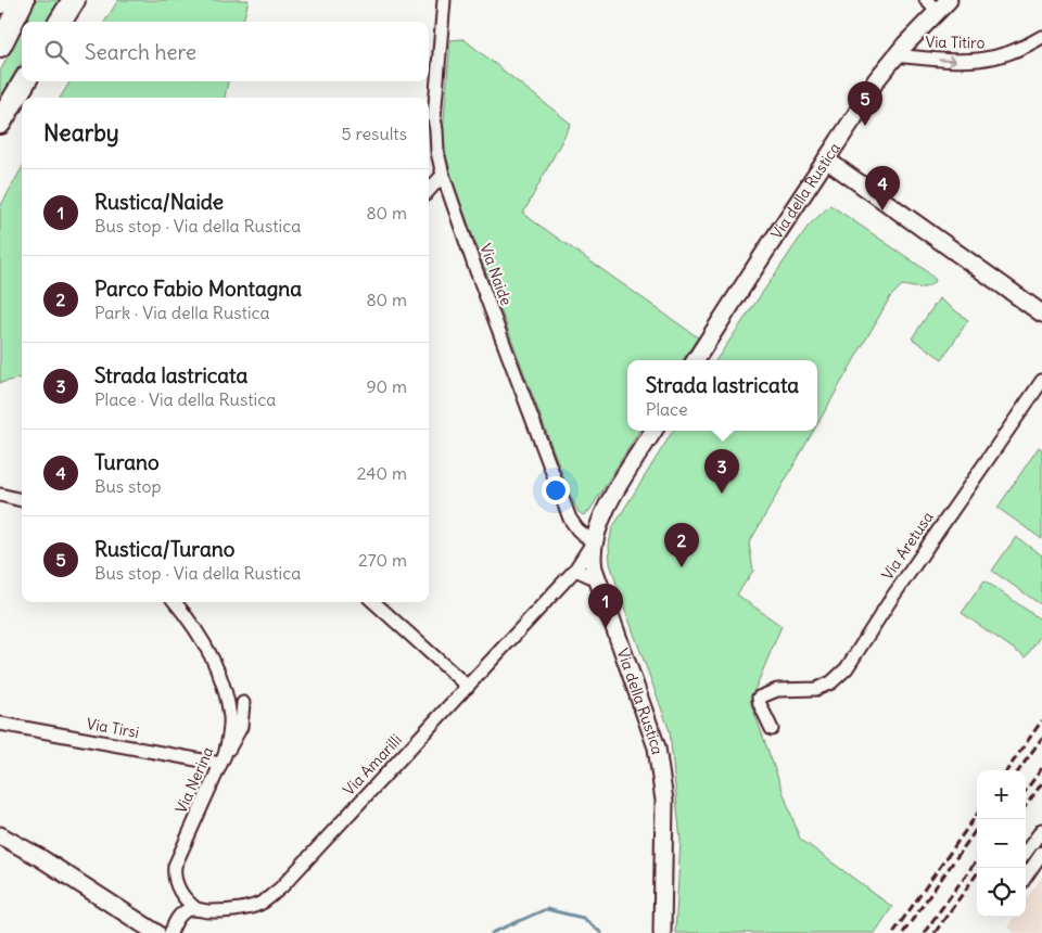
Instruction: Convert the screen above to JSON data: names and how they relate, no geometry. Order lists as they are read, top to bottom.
{
  "streets": {
    "street": [
      "Via Titiro",
      "Via della Rustica",
      "Via Naide",
      "Via Aretusa",
      "Via Tirsi",
      "Via Amarilli",
      "Via Nerina"
    ]
  },
  "crossings": [
    ["Via Titiro", "Via della Rustica"],
    ["Via della Rustica", "Via Naide"],
    ["Via della Rustica", "Via Amarilli"],
    ["Via Naide", "Via Amarilli"],
    ["Via Tirsi", "Via Nerina"],
    ["Via Amarilli", "Via Nerina"]
  ],
  "one_way": ["Via Titiro"],
  "page": {
    "search": "Search here",
    "pins": [
      "5",
      "4",
      "3",
      "2",
      "1"
    ],
    "heading": ["Nearby", "5 results"],
    "list": [
      {
        "mark": "1",
        "name": "Rustica/Naide",
        "note": "Bus stop · Via della Rustica",
        "value": "80 m"
      },
      {
        "mark": "2",
        "name": "Parco Fabio Montagna",
        "note": "Park · Via della Rustica",
        "value": "80 m"
      },
      {
        "mark": "3",
        "name": "Strada lastricata",
        "note": "Place · Via della Rustica",
        "value": "90 m"
      },
      {
        "mark": "4",
        "name": "Turano",
        "note": "Bus stop",
        "value": "240 m"
      },
      {
        "mark": "5",
        "name": "Rustica/Turano",
        "note": "Bus stop · Via della Rustica",
        "value": "270 m"
      }
    ],
    "popup": ["Strada lastricata", "Place"],
    "map_buttons": ["+", "−"]
  }
}
